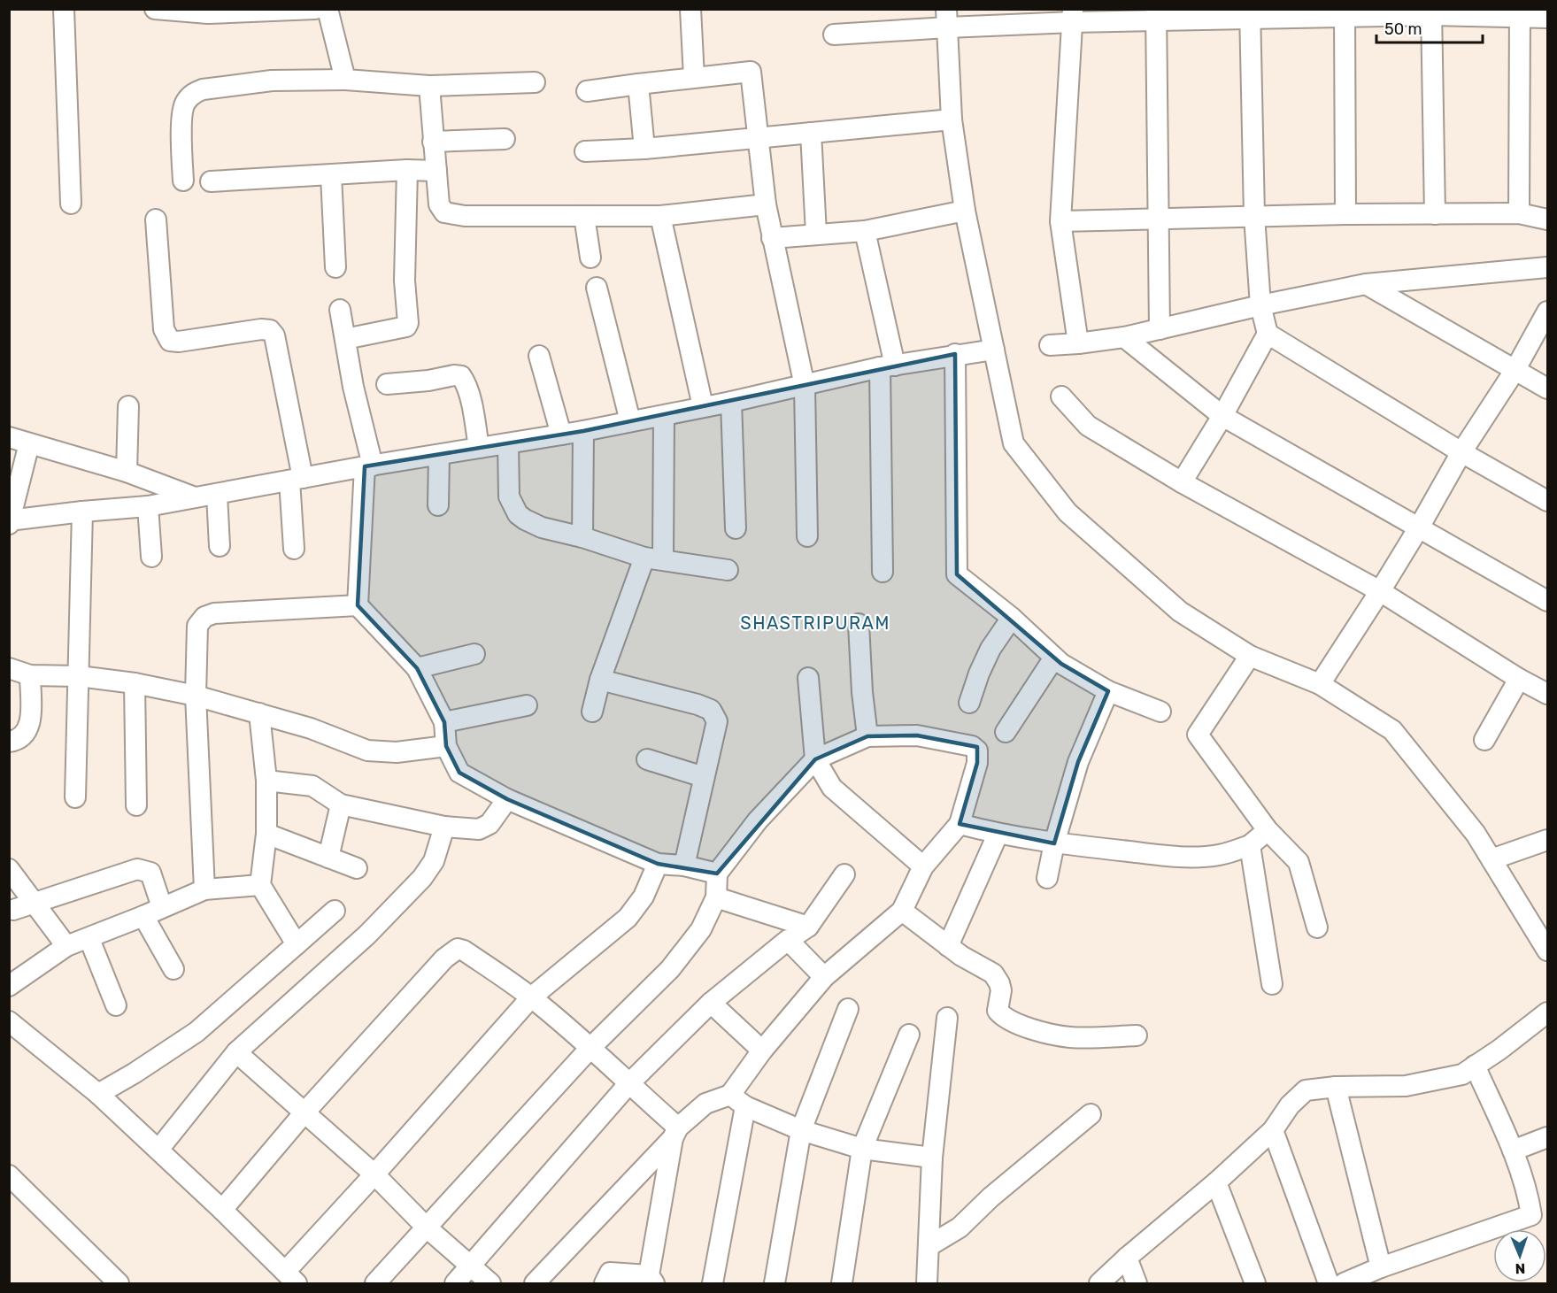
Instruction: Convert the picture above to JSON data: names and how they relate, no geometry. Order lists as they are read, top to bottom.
{
  "districts": ["SHASTRIPURAM"],
  "scale_bar": "50 m",
  "north": "bottom"
}
